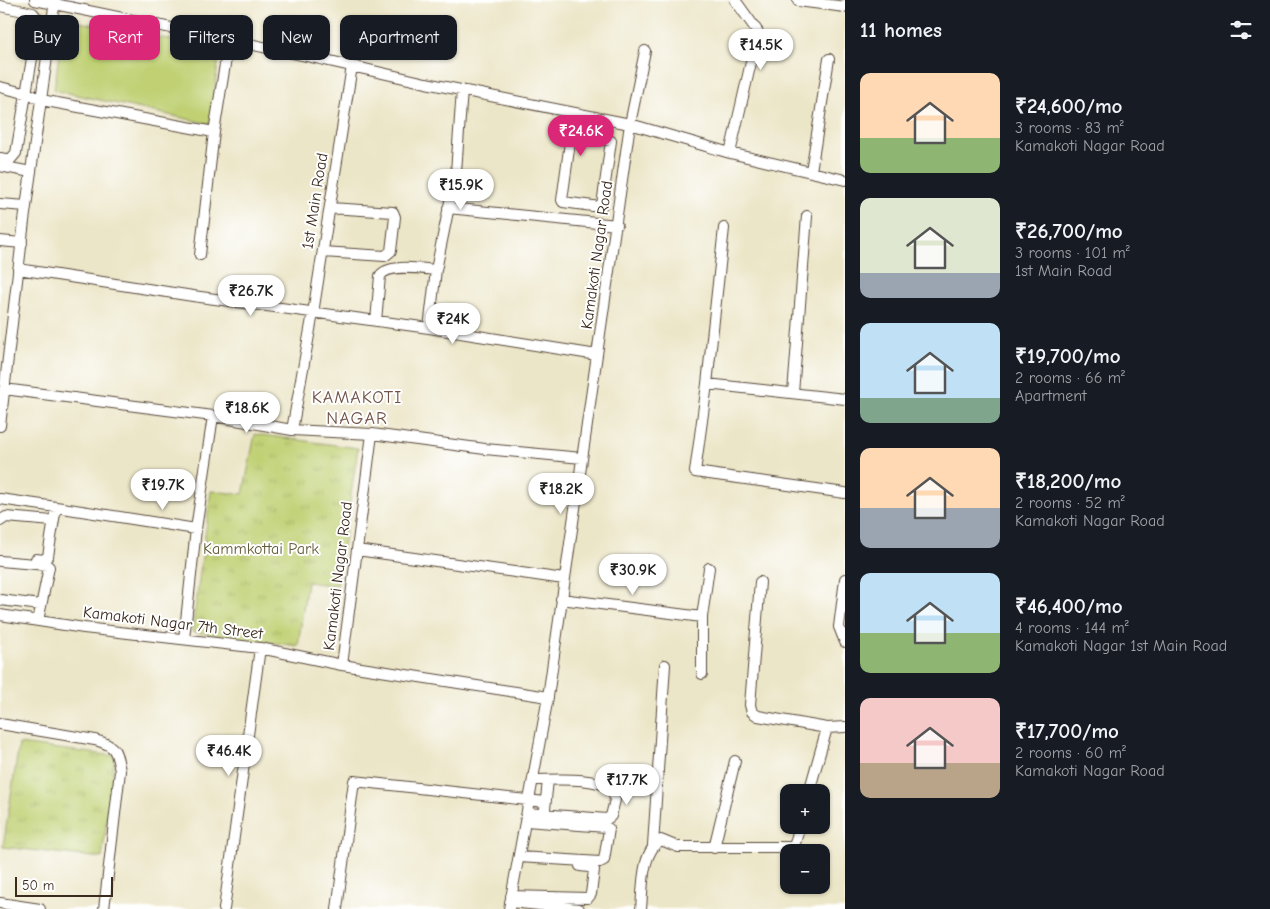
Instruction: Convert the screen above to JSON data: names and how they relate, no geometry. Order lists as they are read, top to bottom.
{
  "streets": {
    "street": ["1st Main Road", "Kamakoti Nagar Road", "Kamakoti Nagar 7th Street"]
  },
  "crossings": [
    ["Kamakoti Nagar Road", "Kamakoti Nagar 7th Street"]
  ],
  "districts": ["KAMAKOTI NAGAR"],
  "parks": ["Kammkottai Park"],
  "scale_bar": "50 m",
  "page": {
    "heading": "11 homes",
    "chip": [
      "Buy",
      "Rent",
      "Filters",
      "New",
      "Apartment"
    ],
    "price": [
      "₹14.5K",
      "₹24.6K",
      "₹15.9K",
      "₹26.7K",
      "₹24K",
      "₹18.6K",
      "₹19.7K",
      "₹18.2K",
      "₹30.9K",
      "₹46.4K",
      "₹17.7K"
    ],
    "list": [
      {
        "name": "₹24,600/mo",
        "note": "3 rooms · 83 m² · Kamakoti Nagar Road"
      },
      {
        "name": "₹26,700/mo",
        "note": "3 rooms · 101 m² · 1st Main Road"
      },
      {
        "name": "₹19,700/mo",
        "note": "2 rooms · 66 m² · Apartment"
      },
      {
        "name": "₹18,200/mo",
        "note": "2 rooms · 52 m² · Kamakoti Nagar Road"
      },
      {
        "name": "₹46,400/mo",
        "note": "4 rooms · 144 m² · Kamakoti Nagar 1st Main Road"
      },
      {
        "name": "₹17,700/mo",
        "note": "2 rooms · 60 m² · Kamakoti Nagar Road"
      }
    ],
    "map_buttons": ["+", "−"],
    "scale": "50 m"
  }
}
